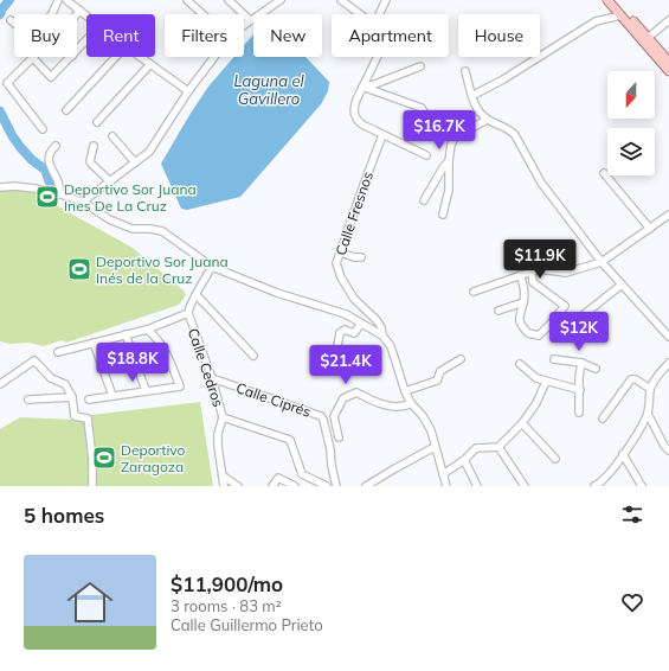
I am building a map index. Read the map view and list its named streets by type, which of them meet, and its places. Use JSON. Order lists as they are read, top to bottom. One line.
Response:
{"streets":{"street":["Calle Fresnos","Calle Cedros","Calle Ciprés"]},"crossings":[["Calle Cedros","Calle Ciprés"]],"water":["Laguna el Gavillero"],"places":{"sports":["Deportivo Sor Juana Ines De La Cruz","Deportivo Sor Juana Inés de la Cruz","Deportivo Zaragoza"]},"north":"bottom","page":{"chip":["Buy","Rent","Filters","New","Apartment","House"],"price":["$16.7K","$11.9K","$12K","$18.8K","$21.4K"],"heading":"5 homes","list":[{"name":"$11,900/mo","note":"3 rooms · 83 m² · Calle Guillermo Prieto"}]}}
